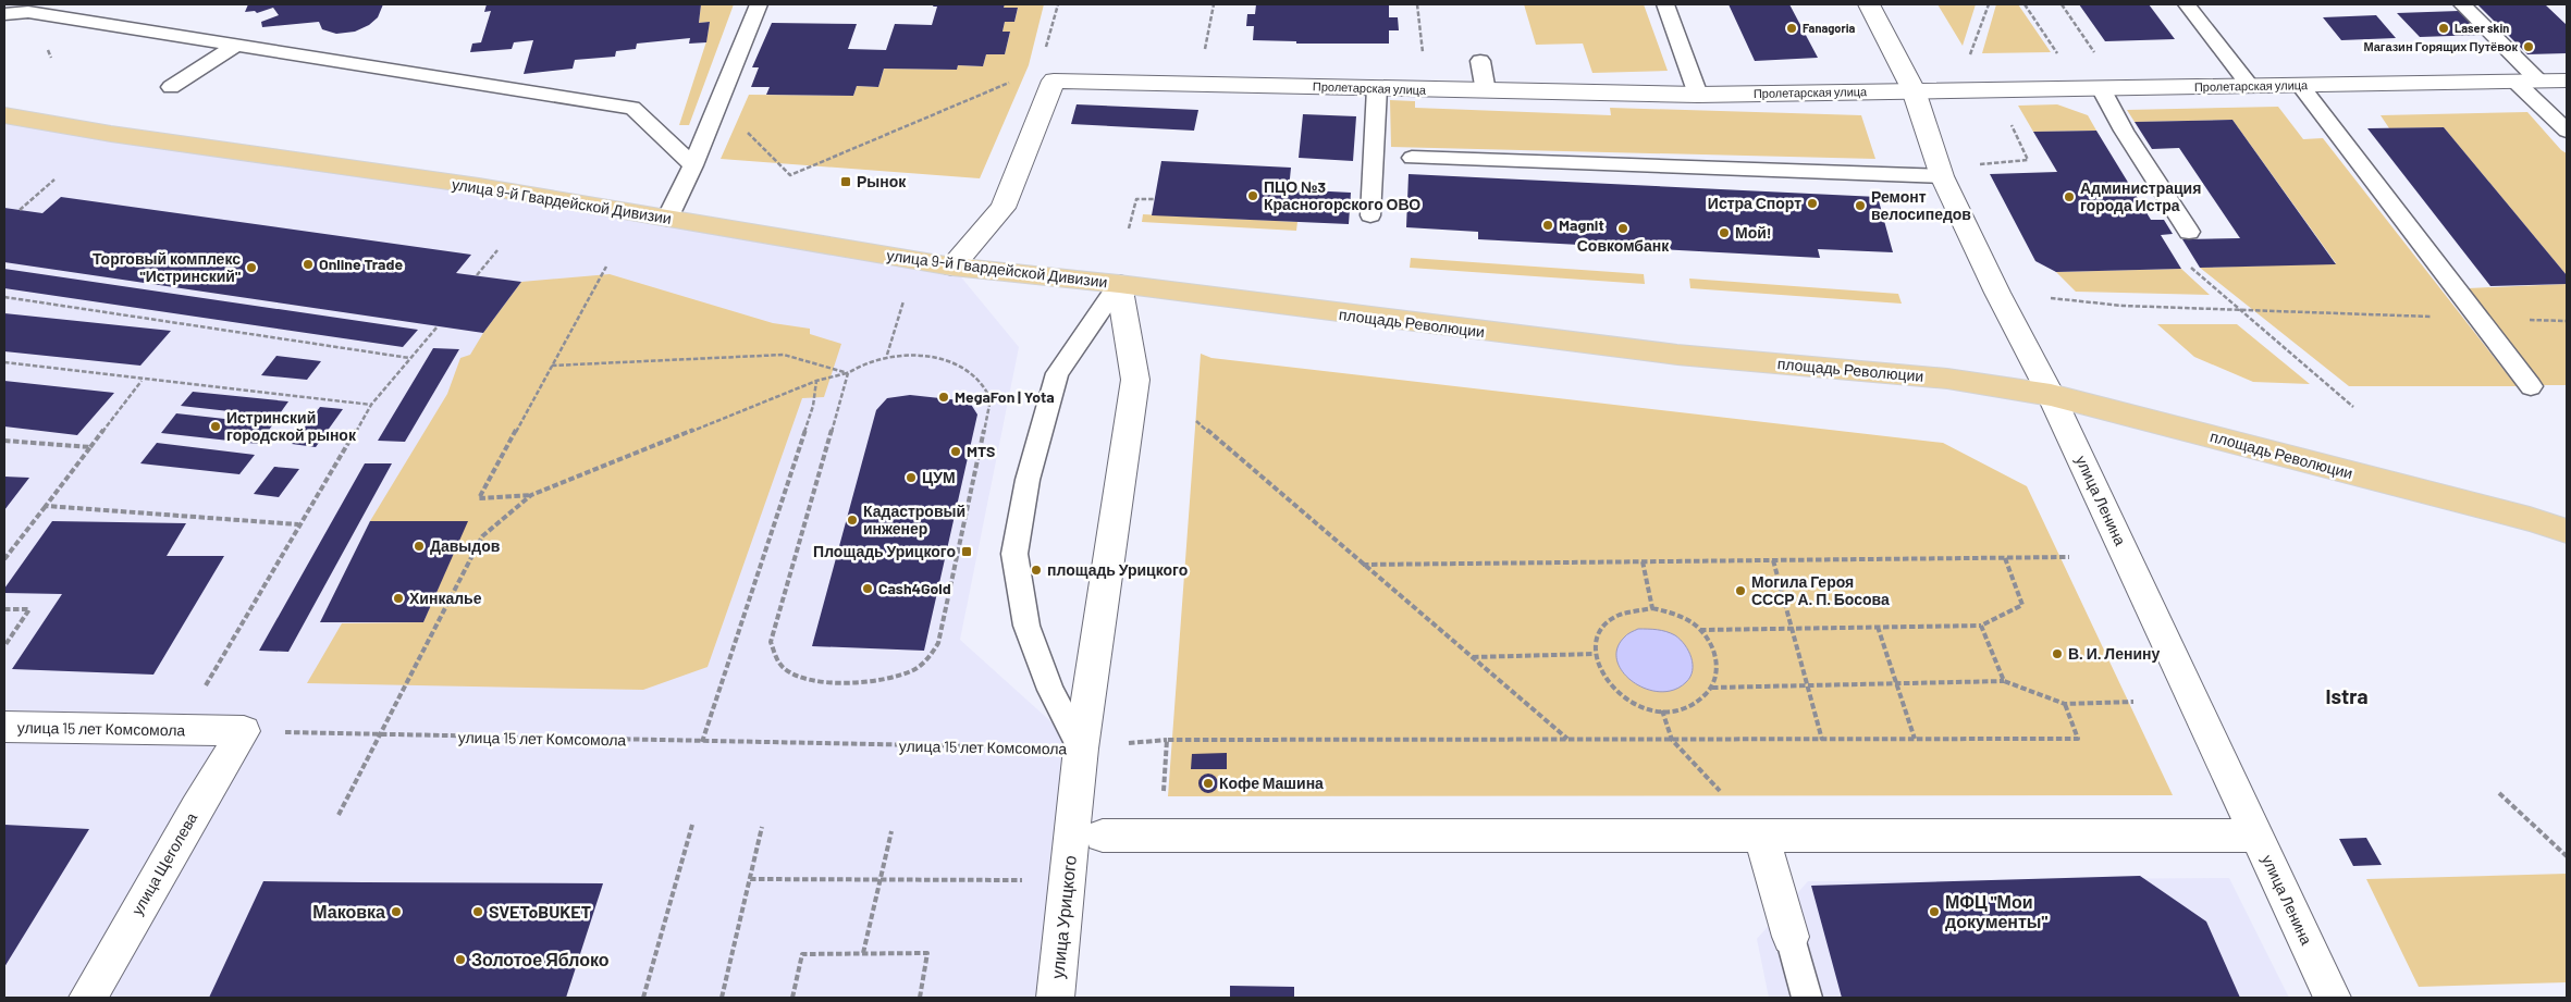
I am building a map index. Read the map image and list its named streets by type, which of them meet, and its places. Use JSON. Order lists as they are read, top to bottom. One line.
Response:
{"streets":{"main road":["улица 9-й Гвардейской Дивизии","площадь Революции"],"street":["Пролетарская улица","улица Ленина","улица 15 лет Комсомола","улица Щеголева","улица Урицкого"]},"crossings":[["Пролетарская улица","улица 9-й Гвардейской Дивизии"],["Пролетарская улица","улица Ленина"],["улица 9-й Гвардейской Дивизии","площадь Революции"],["площадь Революции","улица Ленина"],["улица 15 лет Комсомола","улица Щеголева"]],"districts":["Istra"],"places":{"other":["Fanagoria","Laser skin","Магазин Горящих Путёвок","ПЦО №3 Красногорского ОВО","Администрация города Истра","Истра Спорт","Ремонт велосипедов","Magnit","Совкомбанк","Мой!","Online Trade","Торговый комплекс \"Истринский\"","MegaFon | Yota","Истринский городской рынок","MTS","ЦУМ","Кадастровый инженер","Давыдов","площадь Урицкого","Cash4Gold","Могила Героя СССР А. П. Босова","Хинкалье","В. И. Ленину","Кофе Машина","Маковка","SVEToBUKET","МФЦ \"Мои документы\"","Золотое Яблоко"],"transit":["Рынок","Площадь Урицкого"]}}
